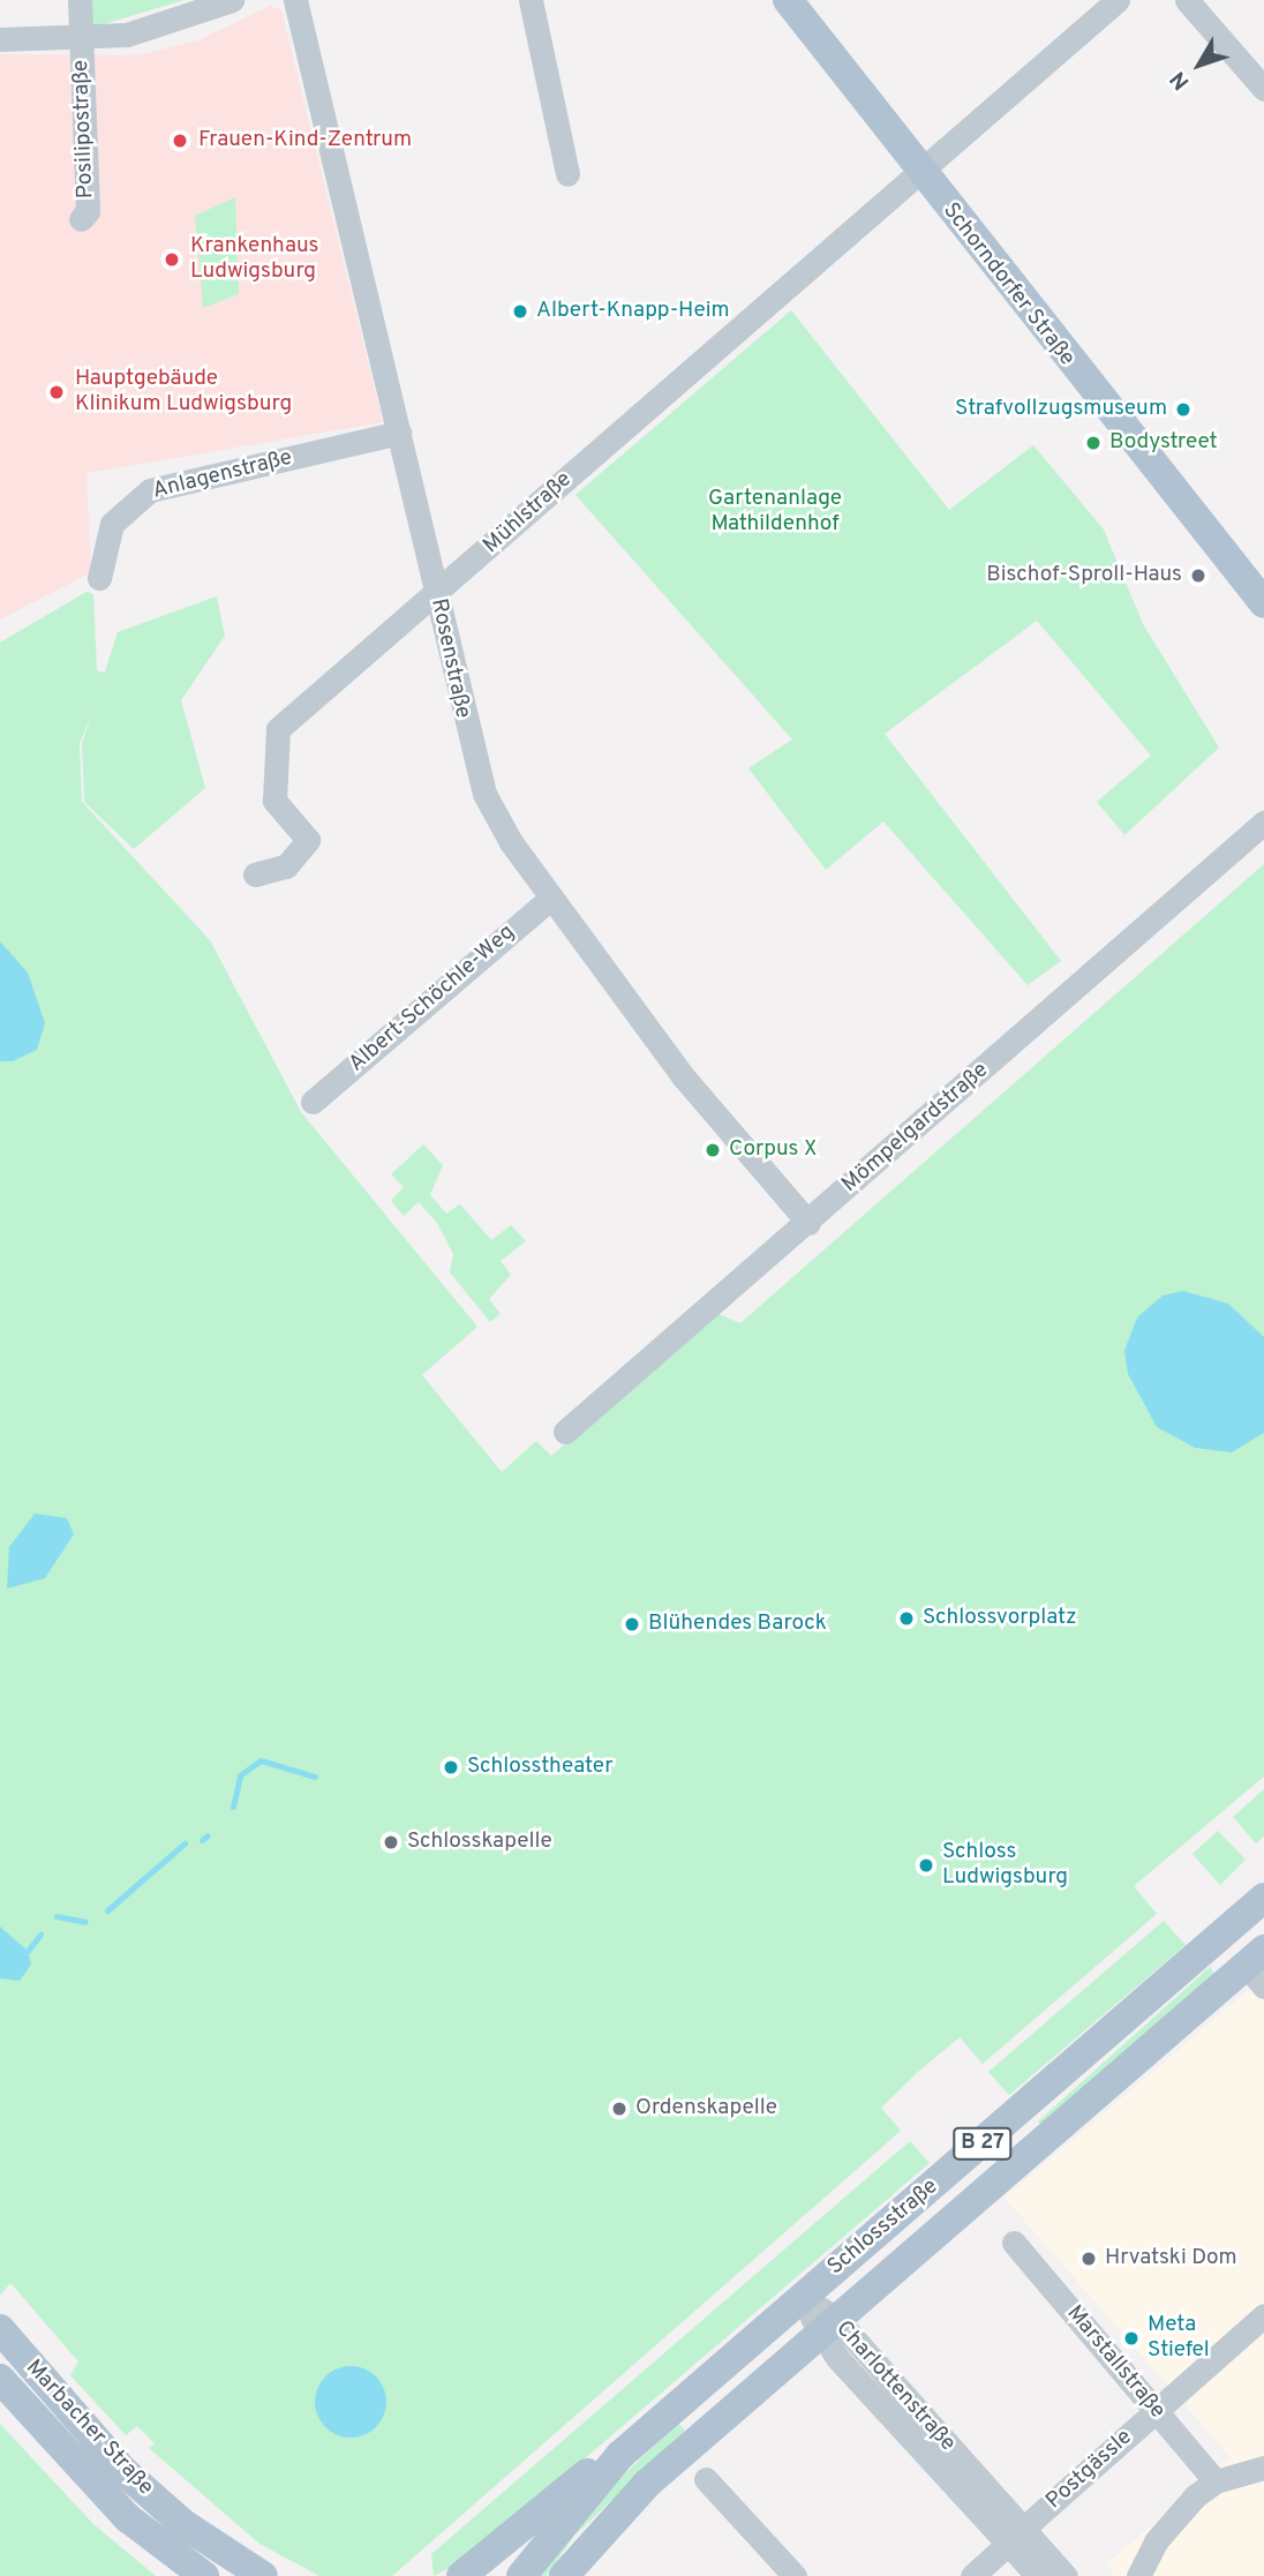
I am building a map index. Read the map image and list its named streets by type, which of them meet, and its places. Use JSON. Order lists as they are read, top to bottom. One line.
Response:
{"streets":{"main road":["Schorndorfer Straße","B 27","Schlossstraße","Marbacher Straße"],"street":["Posilipostraße","Anlagenstraße","Mühlstraße","Rosenstraße","Albert-Schöchle-Weg","Mömpelgardstraße","Marstallstraße","Charlottenstraße","Postgässle"]},"crossings":[["Schorndorfer Straße","Mühlstraße"],["Anlagenstraße","Rosenstraße"],["Mühlstraße","Rosenstraße"],["Rosenstraße","Albert-Schöchle-Weg"],["Rosenstraße","Mömpelgardstraße"],["Schlossstraße","Charlottenstraße"],["Marstallstraße","Postgässle"],["Charlottenstraße","Postgässle"]],"parks":["Gartenanlage Mathildenhof"],"places":["Frauen-Kind-Zentrum","Krankenhaus Ludwigsburg","Albert-Knapp-Heim","Hauptgebäude Klinikum Ludwigsburg","Strafvollzugsmuseum","Bodystreet","Bischof-Sproll-Haus","Corpus X","Schlossvorplatz","Blühendes Barock","Schlosstheater","Schlosskapelle","Schloss Ludwigsburg","Ordenskapelle","Hrvatski Dom","Meta Stiefel"],"north":"bottom left"}
